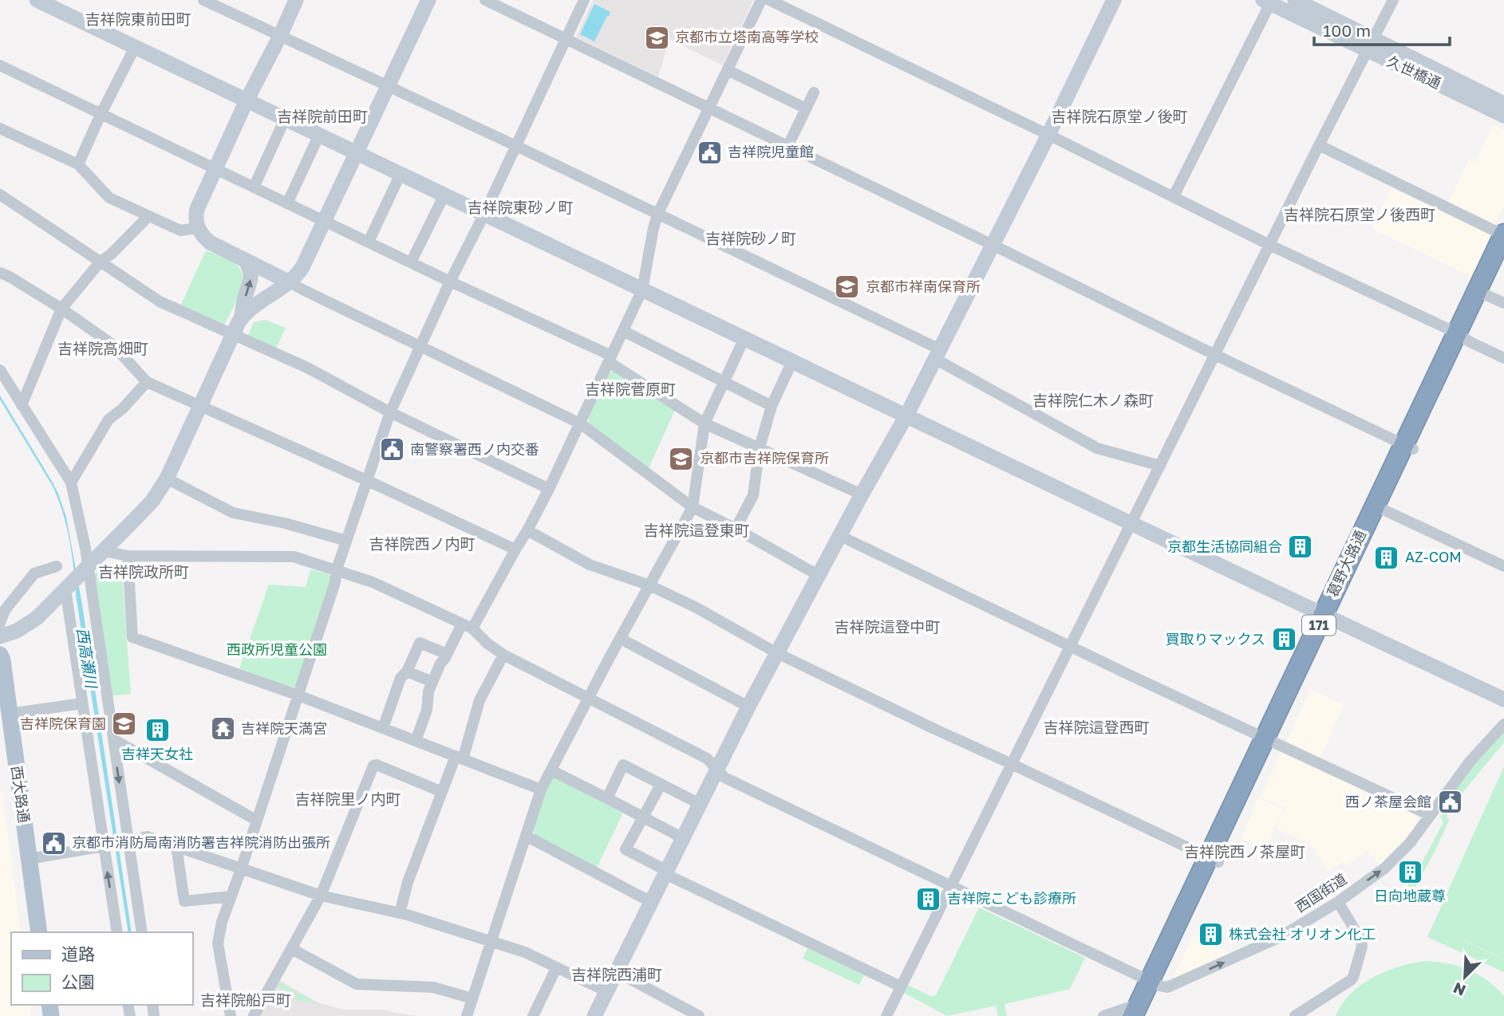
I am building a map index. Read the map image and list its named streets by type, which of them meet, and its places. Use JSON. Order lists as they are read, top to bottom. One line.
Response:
{"streets":{"highway":["葛野大路通","171"],"main road":["西大路通"],"street":["久世橋通","西国街道"]},"crossings":[["葛野大路通","西国街道"]],"one_way":["西国街道"],"districts":["吉祥院東前田町","吉祥院前田町","吉祥院石原堂ノ後町","吉祥院東砂ノ町","吉祥院石原堂ノ後西町","吉祥院砂ノ町","吉祥院高畑町","吉祥院菅原町","吉祥院仁木ノ森町","吉祥院這登東町","吉祥院西ノ内町","吉祥院政所町","吉祥院這登中町","吉祥院這登西町","吉祥院里ノ内町","吉祥院西ノ茶屋町","吉祥院西浦町","吉祥院船戸町"],"water":["西高瀬川"],"parks":["西政所児童公園"],"places":{"school or university":["京都市立塔南高等学校","京都市祥南保育所","京都市吉祥院保育所","吉祥院保育園"],"public building":["吉祥院児童館","南警察署西ノ内交番","西ノ茶屋会館","京都市消防局南消防署吉祥院消防出張所"],"building":["京都生活協同組合","AZ-COM","買取りマックス","吉祥天女社","日向地蔵尊","吉祥院こども診療所","株式会社 オリオン化工"],"temple":["吉祥院天満宮"]},"legend":["道路","公園"],"scale_bar":"100 m","north":"bottom left"}
